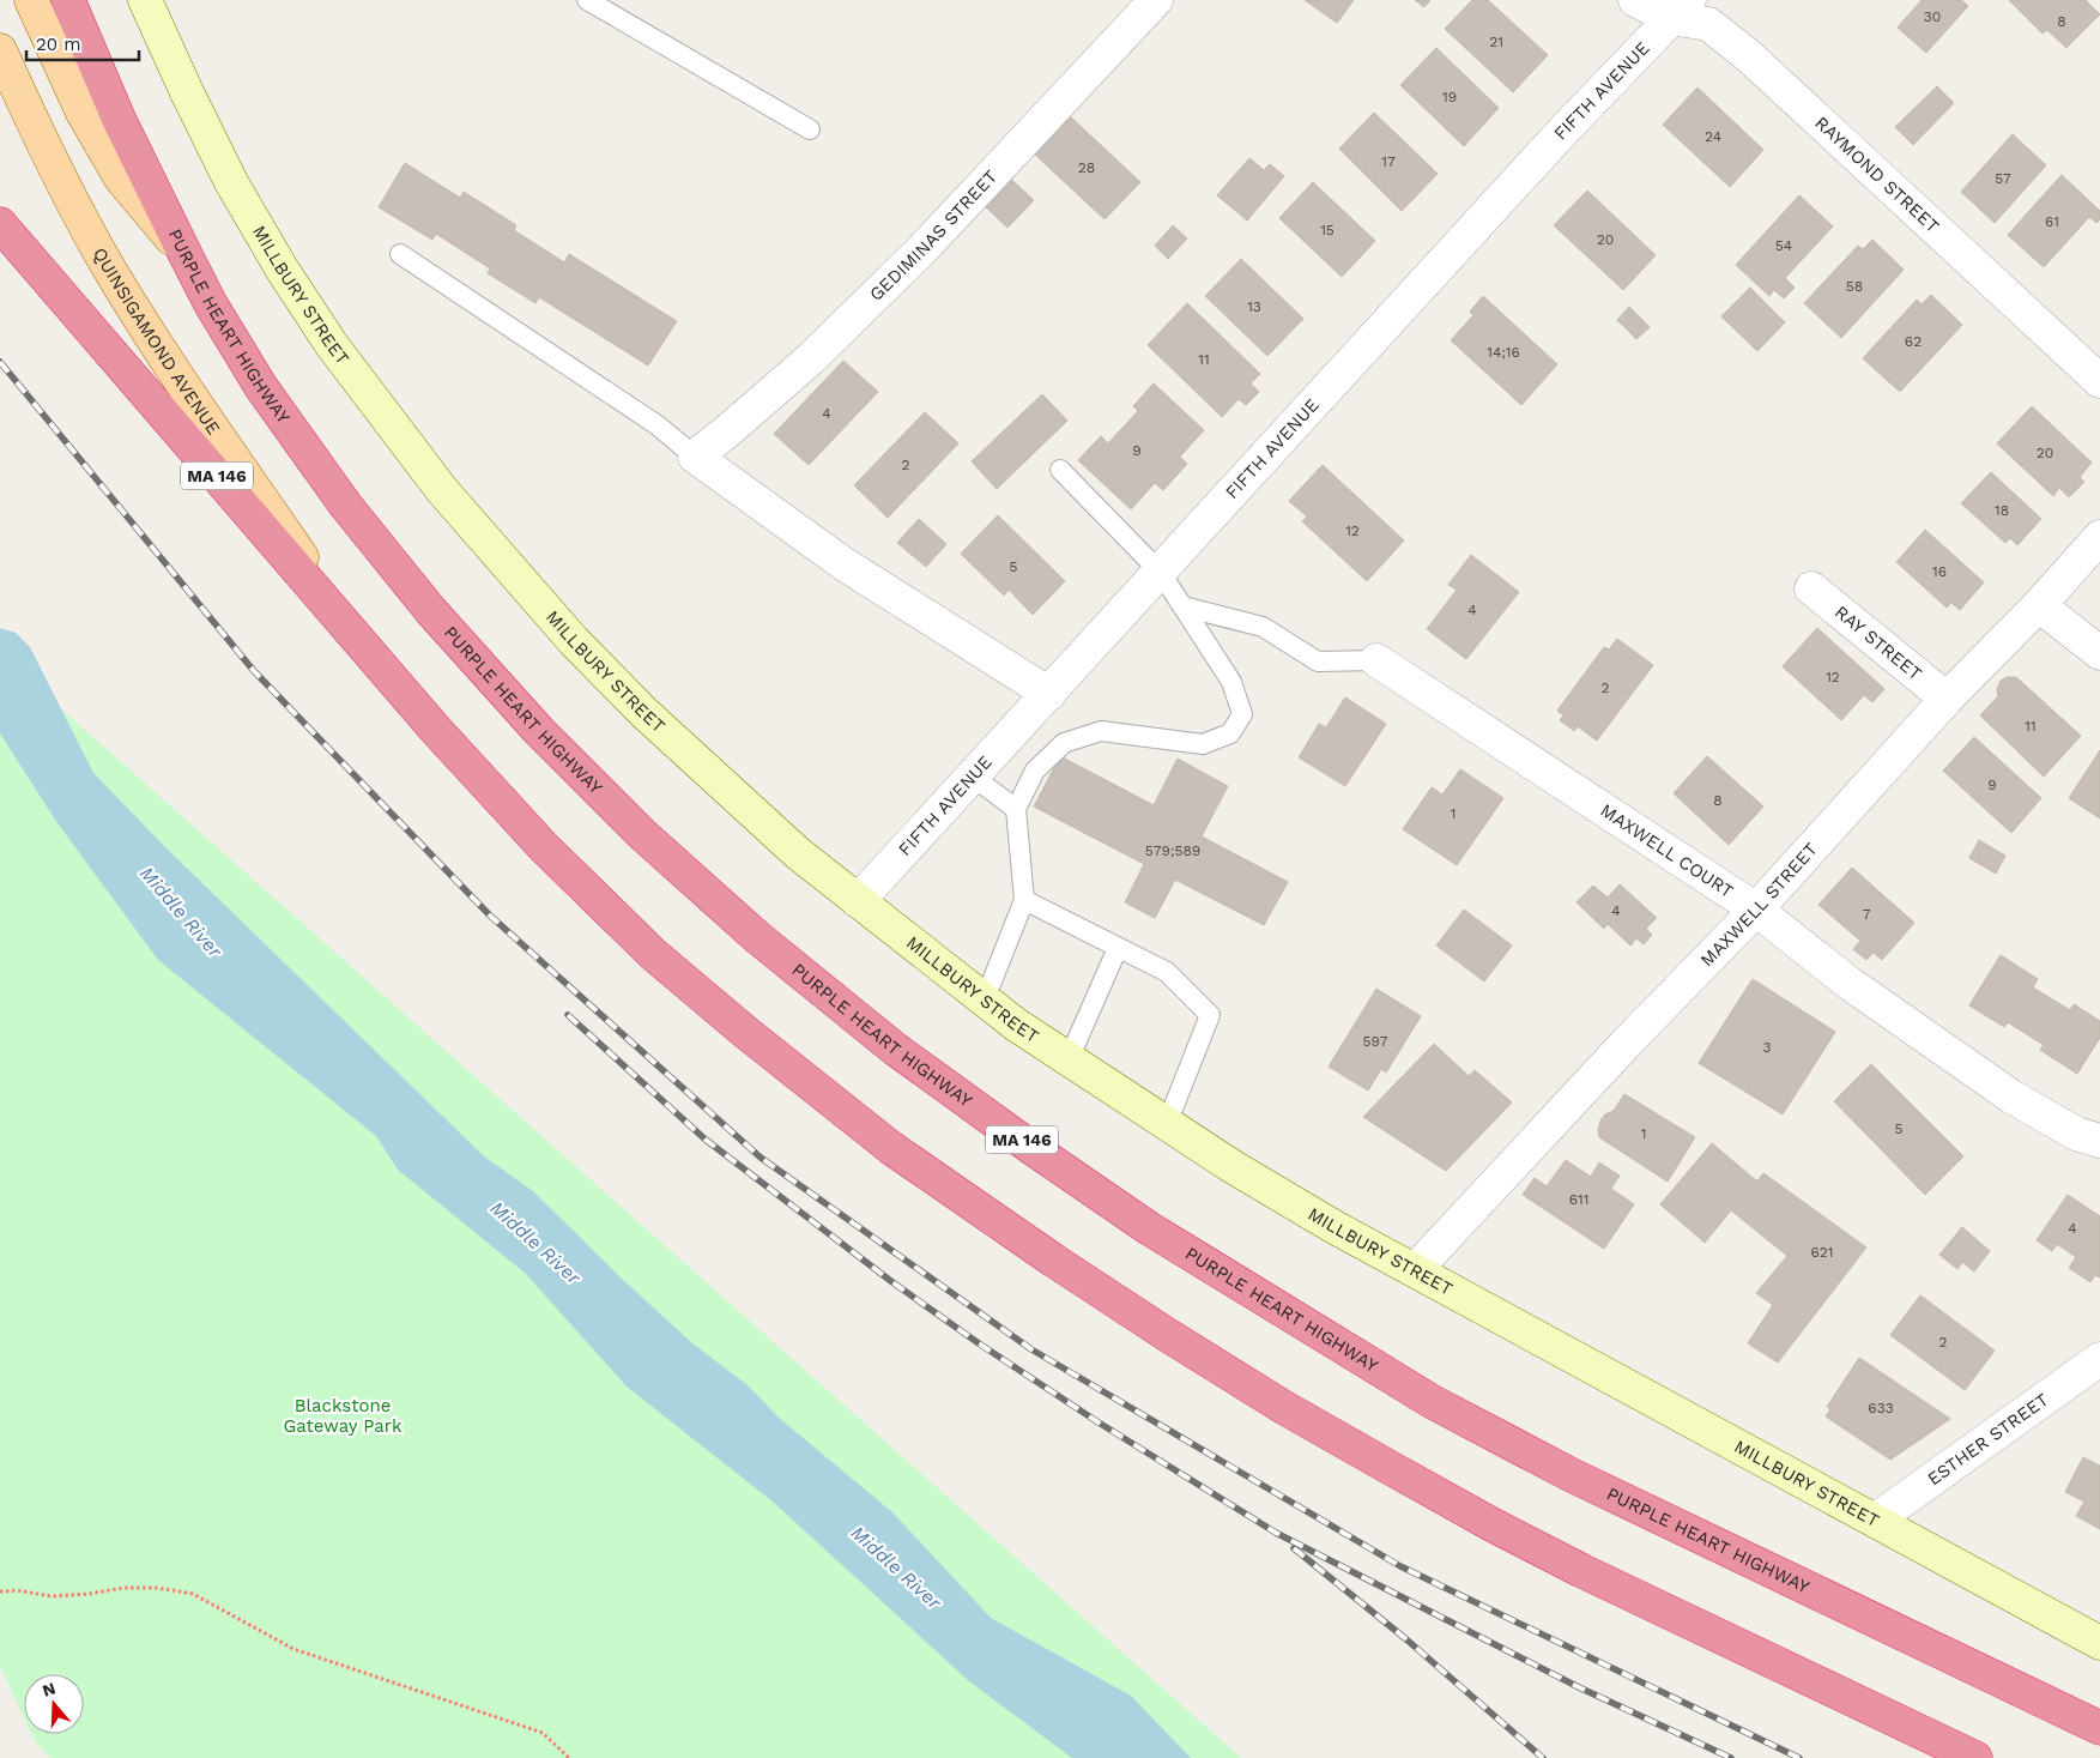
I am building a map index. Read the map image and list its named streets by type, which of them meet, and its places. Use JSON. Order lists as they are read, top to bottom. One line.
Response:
{"streets":{"highway":["PURPLE HEART HIGHWAY","MA 146"],"main road":["MILLBURY STREET","QUINSIGAMOND AVENUE"],"street":["FIFTH AVENUE","RAYMOND STREET","GEDIMINAS STREET","RAY STREET","MAXWELL COURT","MAXWELL STREET","ESTHER STREET"]},"crossings":[["FIFTH AVENUE","RAYMOND STREET"],["FIFTH AVENUE","MILLBURY STREET"],["MILLBURY STREET","MAXWELL STREET"],["MILLBURY STREET","ESTHER STREET"],["QUINSIGAMOND AVENUE","MA 146"],["RAY STREET","MAXWELL STREET"],["MAXWELL COURT","MAXWELL STREET"]],"water":["Middle River"],"parks":["Blackstone Gateway Park"],"house_numbers":["30","8","21","19","24","17","28","57","61","15","20","54","58","13","62","14;16","11","4","9","20","2","18","12","5","16","4","12","2","11","9","8","1","579;589","4","7","597","3","5","1","611","4","621","2","633"],"scale_bar":"20 m","north":"top"}
